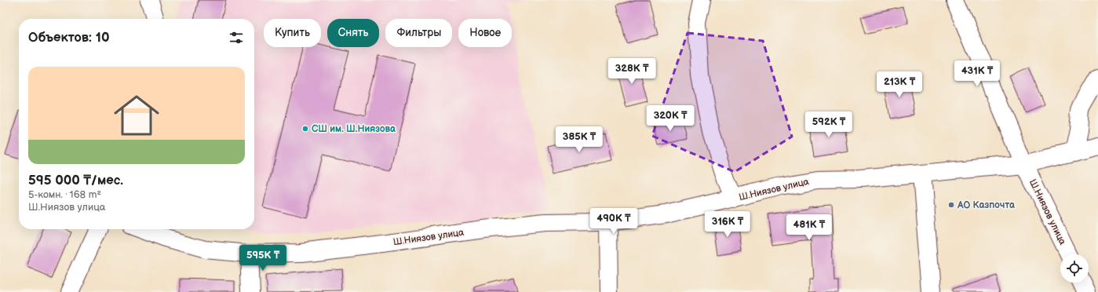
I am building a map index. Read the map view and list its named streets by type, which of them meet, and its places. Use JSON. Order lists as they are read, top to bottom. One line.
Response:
{"streets":{"street":["Ш.Ниязов улица"]},"places":["СШ им. Ш.Ниязова","АО Казпочта"],"page":{"chip":["Купить","Снять","Фильтры","Новое"],"heading":"Объектов: 10","list":[{"name":"595 000 ₸/мес.","note":"5-комн. · 168 m² · Ш.Ниязов улица"}],"price":["328K ₸","431K ₸","213K ₸","320K ₸","592K ₸","385K ₸","490K ₸","316K ₸","481K ₸","595K ₸"]}}
